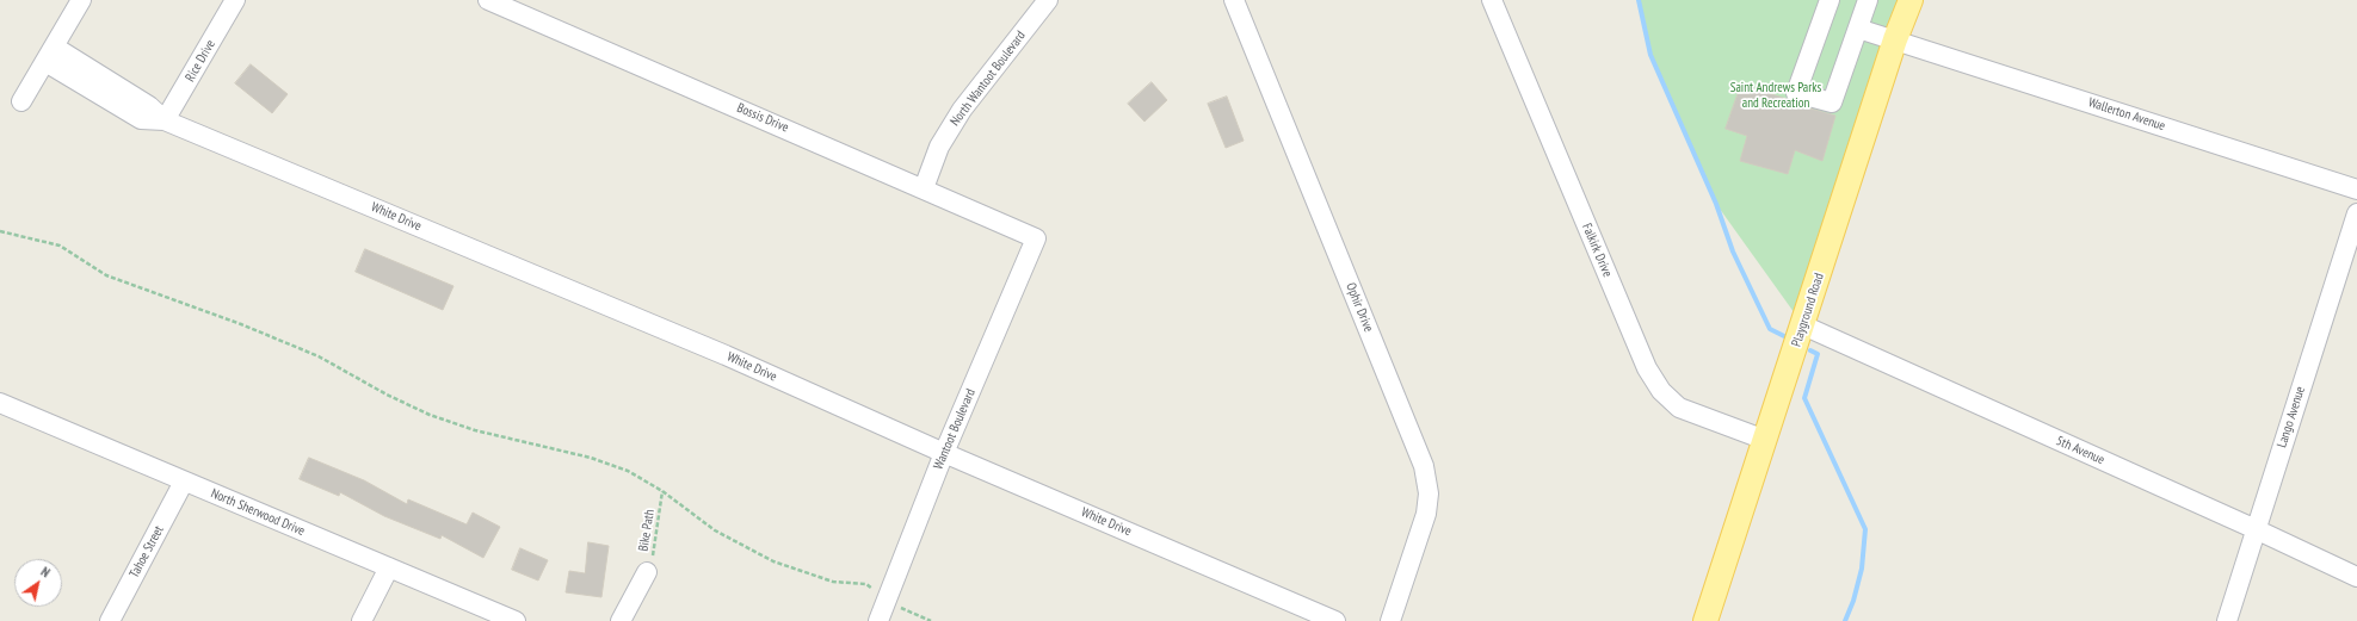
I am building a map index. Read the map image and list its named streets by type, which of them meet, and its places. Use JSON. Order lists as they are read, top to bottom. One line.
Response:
{"streets":{"main road":["Playground Road"],"street":["Rice Drive","North Wantoot Boulevard","Wallerton Avenue","Bossis Drive","White Drive","Falkirk Drive","Ophir Drive","Lango Avenue","Wantoot Boulevard","5th Avenue","North Sherwood Drive","Tahoe Street"],"path":["Bike Path"]},"crossings":[["Rice Drive","White Drive"],["North Wantoot Boulevard","Bossis Drive"],["Wallerton Avenue","Playground Road"],["Bossis Drive","Wantoot Boulevard"],["White Drive","Wantoot Boulevard"],["Falkirk Drive","Playground Road"],["Playground Road","5th Avenue"],["Lango Avenue","5th Avenue"],["North Sherwood Drive","Tahoe Street"]],"parks":["Saint Andrews Parks and Recreation"],"north":"top right"}
